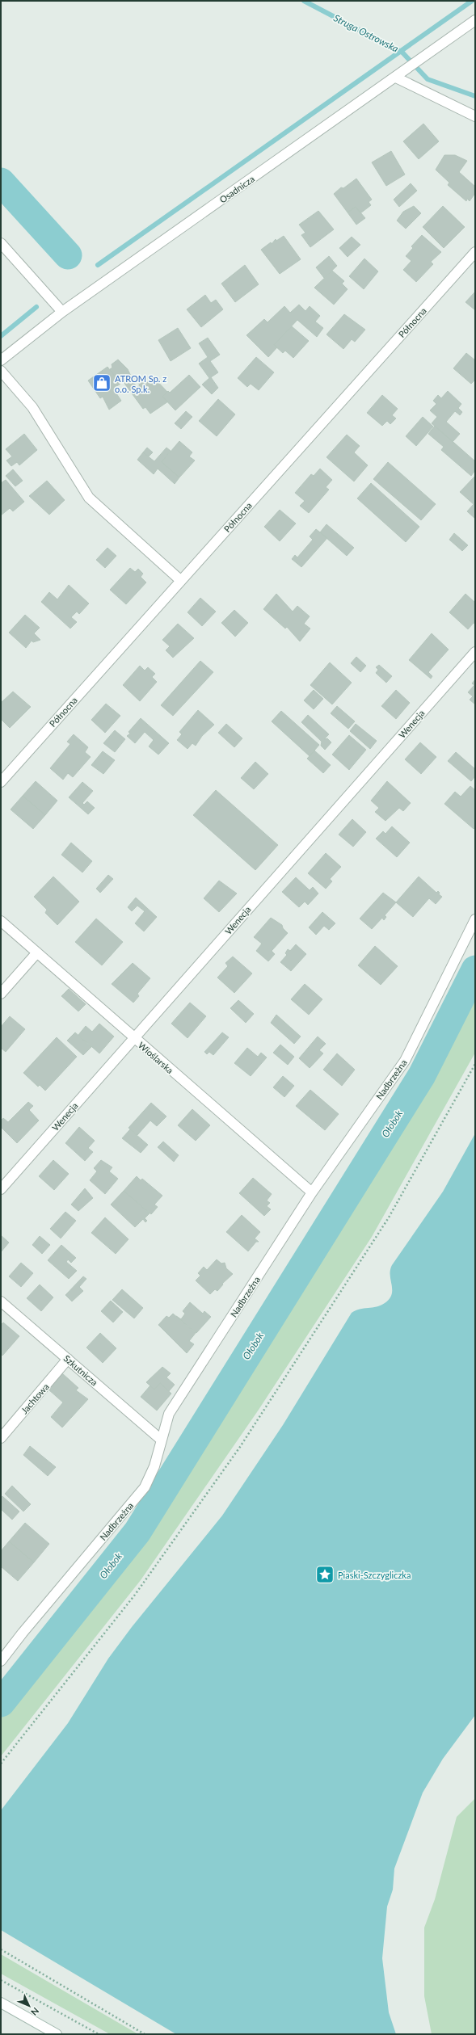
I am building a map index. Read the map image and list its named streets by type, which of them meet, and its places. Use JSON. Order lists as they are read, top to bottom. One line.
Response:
{"streets":{"street":["Osadnicza","Północna","Wenecja","Wioślarska","Nadbrzeżna","Szkutnicza","Jachtowa"]},"crossings":[["Wenecja","Wioślarska"],["Wioślarska","Nadbrzeżna"],["Nadbrzeżna","Szkutnicza"],["Szkutnicza","Jachtowa"]],"water":["Struga Ostrowska","Ołobok"],"places":{"shop":["ATROM Sp. z o.o. Sp.k."],"place":["Piaski-Szczygliczka"]},"north":"bottom right"}
